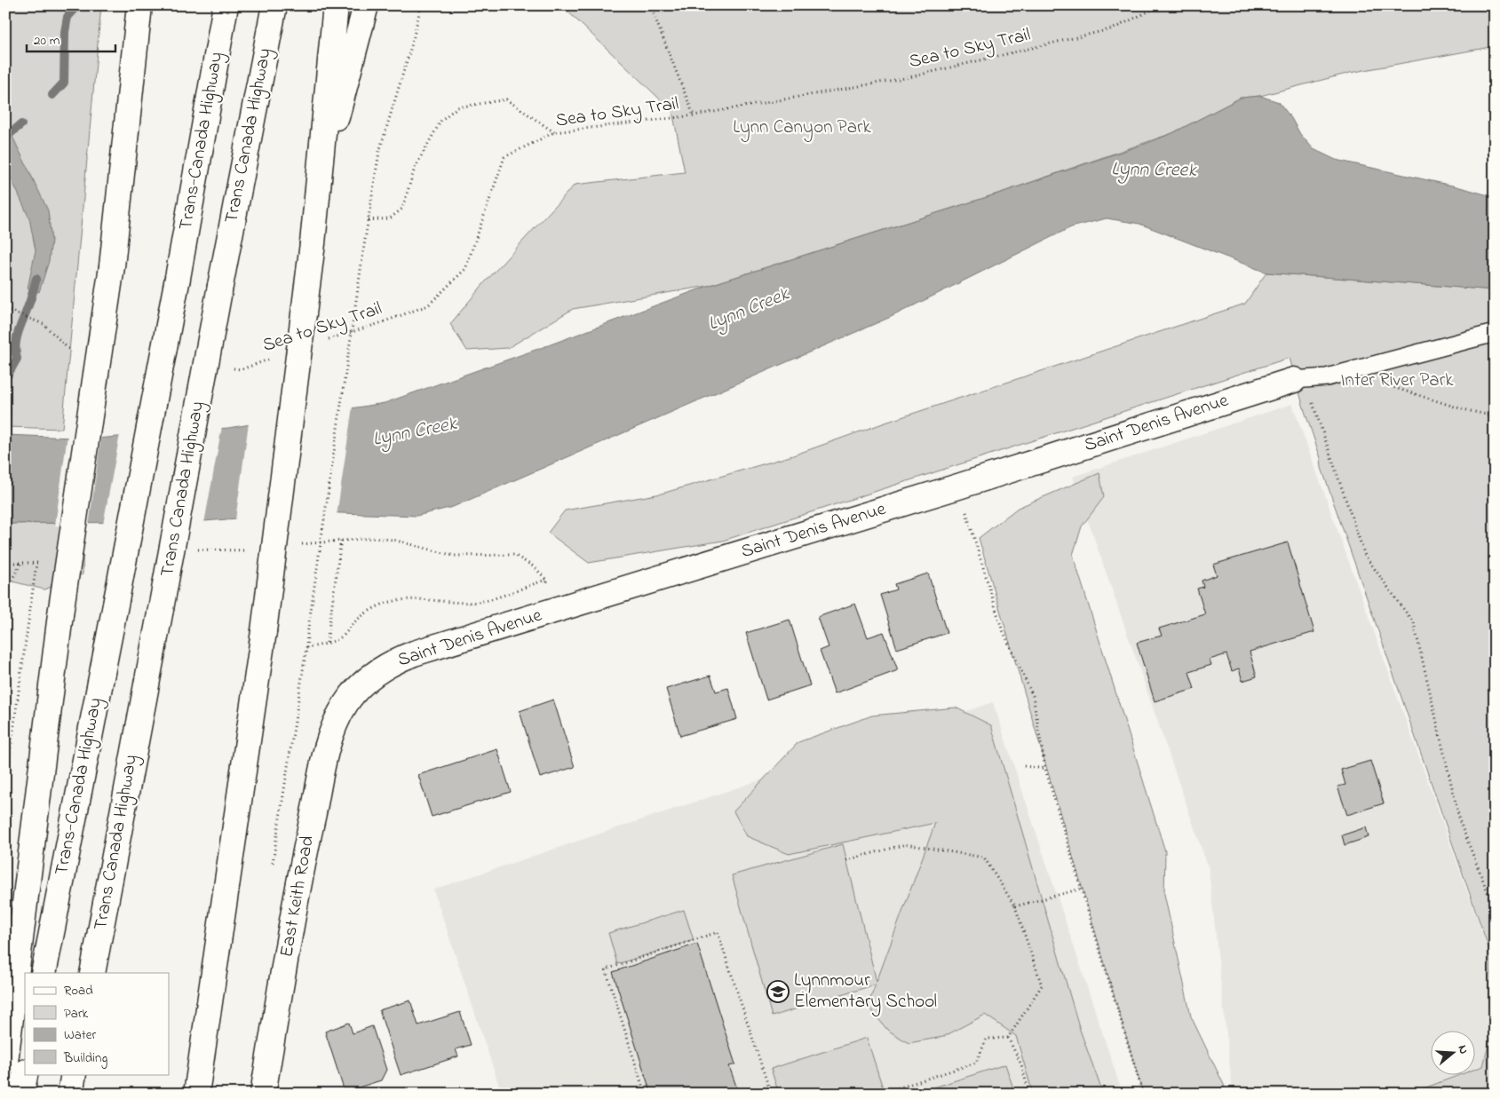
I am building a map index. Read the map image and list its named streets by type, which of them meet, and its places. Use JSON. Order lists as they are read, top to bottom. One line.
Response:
{"streets":{"main road":["Trans Canada Highway","Trans-Canada Highway","Saint Denis Avenue","East Keith Road"],"path":["Sea to Sky Trail"]},"crossings":[["Saint Denis Avenue","East Keith Road"]],"water":["Lynn Creek"],"parks":["Lynn Canyon Park","Inter River Park"],"places":{"school or university":["Lynnmour Elementary School"]},"legend":["Road","Park","Water","Building"],"scale_bar":"20 m","north":"right"}
